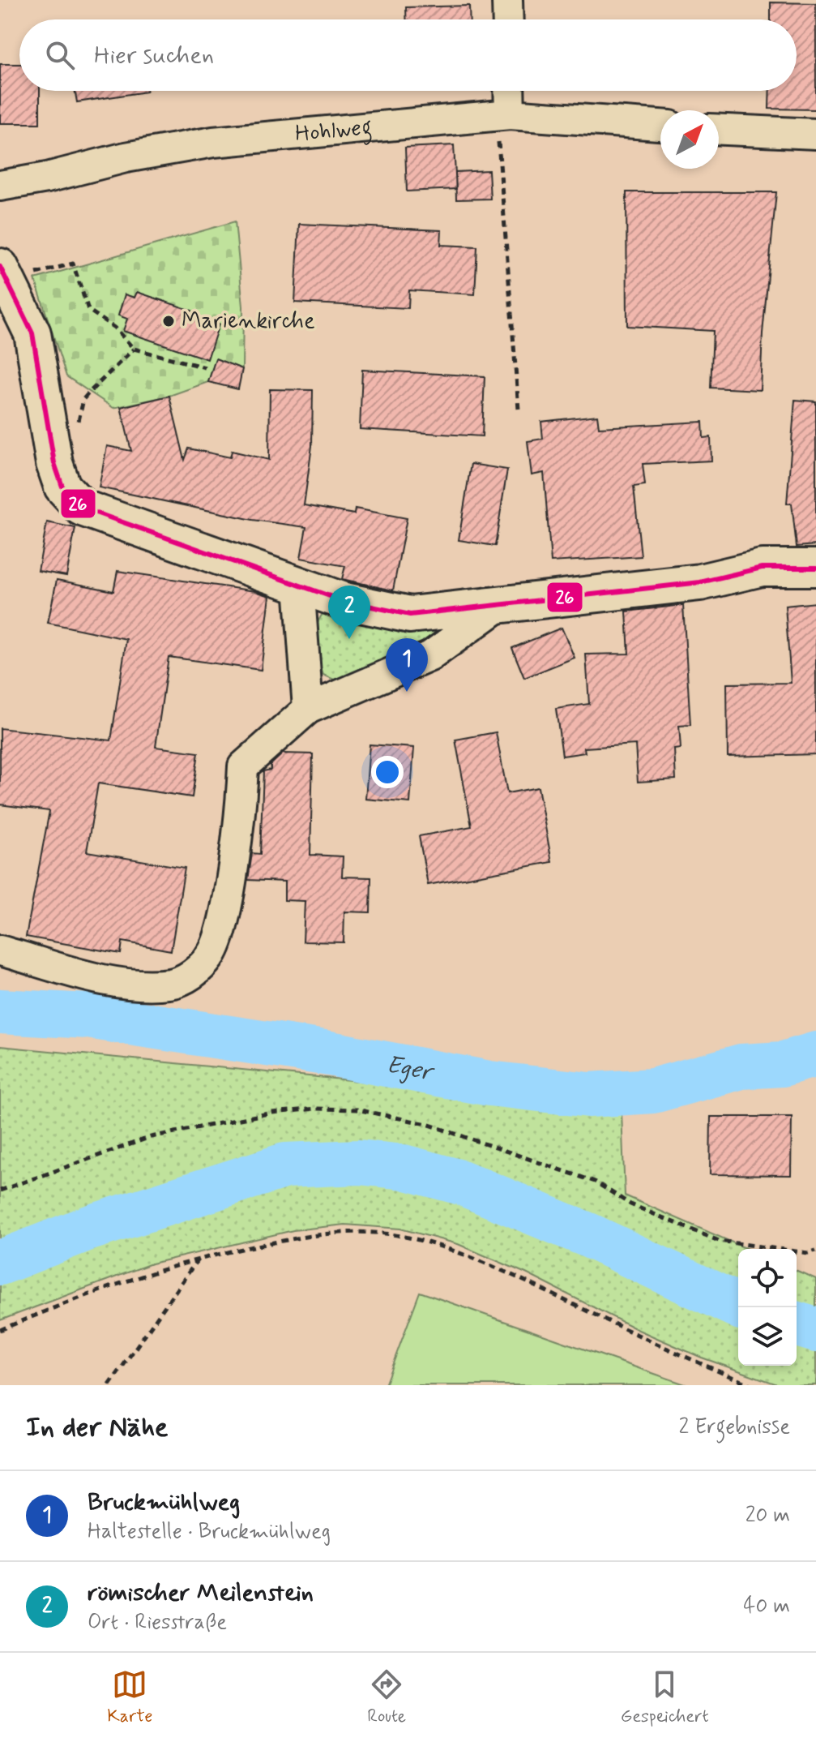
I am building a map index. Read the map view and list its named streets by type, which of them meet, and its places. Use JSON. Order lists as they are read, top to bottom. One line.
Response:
{"streets":{"street":["Hohlweg"]},"water":["Eger"],"places":["Marienkirche"],"lines":["transit line 26"],"north":"top right","page":{"search":"Hier suchen","pins":["2","1"],"heading":["In der Nähe","2 Ergebnisse"],"list":[{"mark":"1","name":"Bruckmühlweg","note":"Haltestelle · Bruckmühlweg","value":"20 m"},{"mark":"2","name":"römischer Meilenstein","note":"Ort · Riesstraße","value":"40 m"}],"nav":["Karte","Route","Gespeichert"]}}
